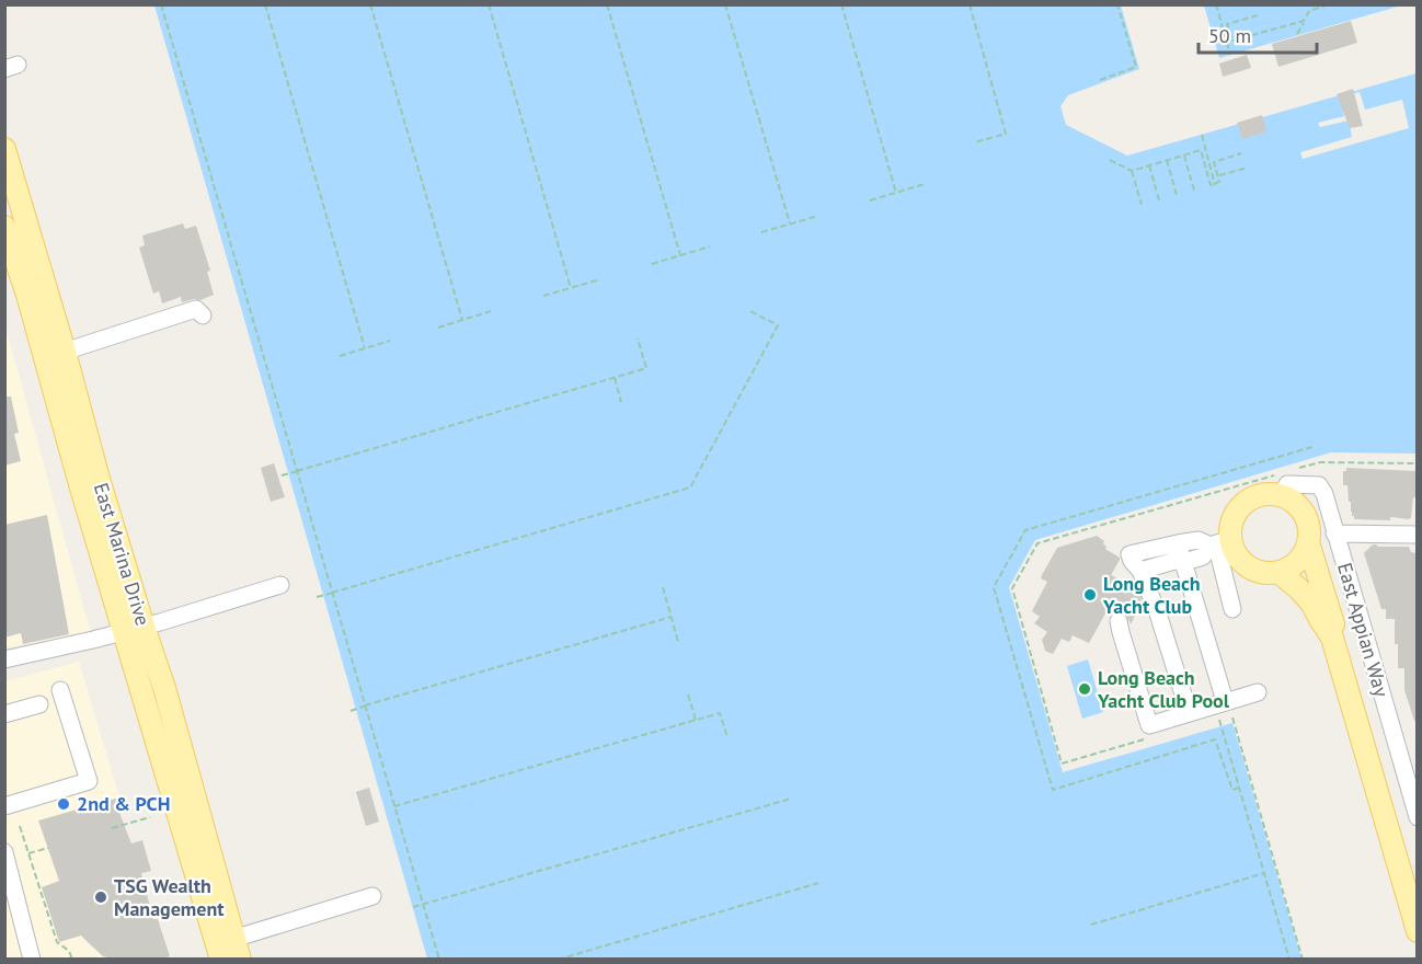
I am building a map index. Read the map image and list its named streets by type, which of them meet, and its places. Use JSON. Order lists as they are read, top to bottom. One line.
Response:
{"streets":{"main road":["East Marina Drive","East Appian Way"]},"places":["Long Beach Yacht Club","Long Beach Yacht Club Pool","2nd & PCH","TSG Wealth Management"],"scale_bar":"50 m"}
